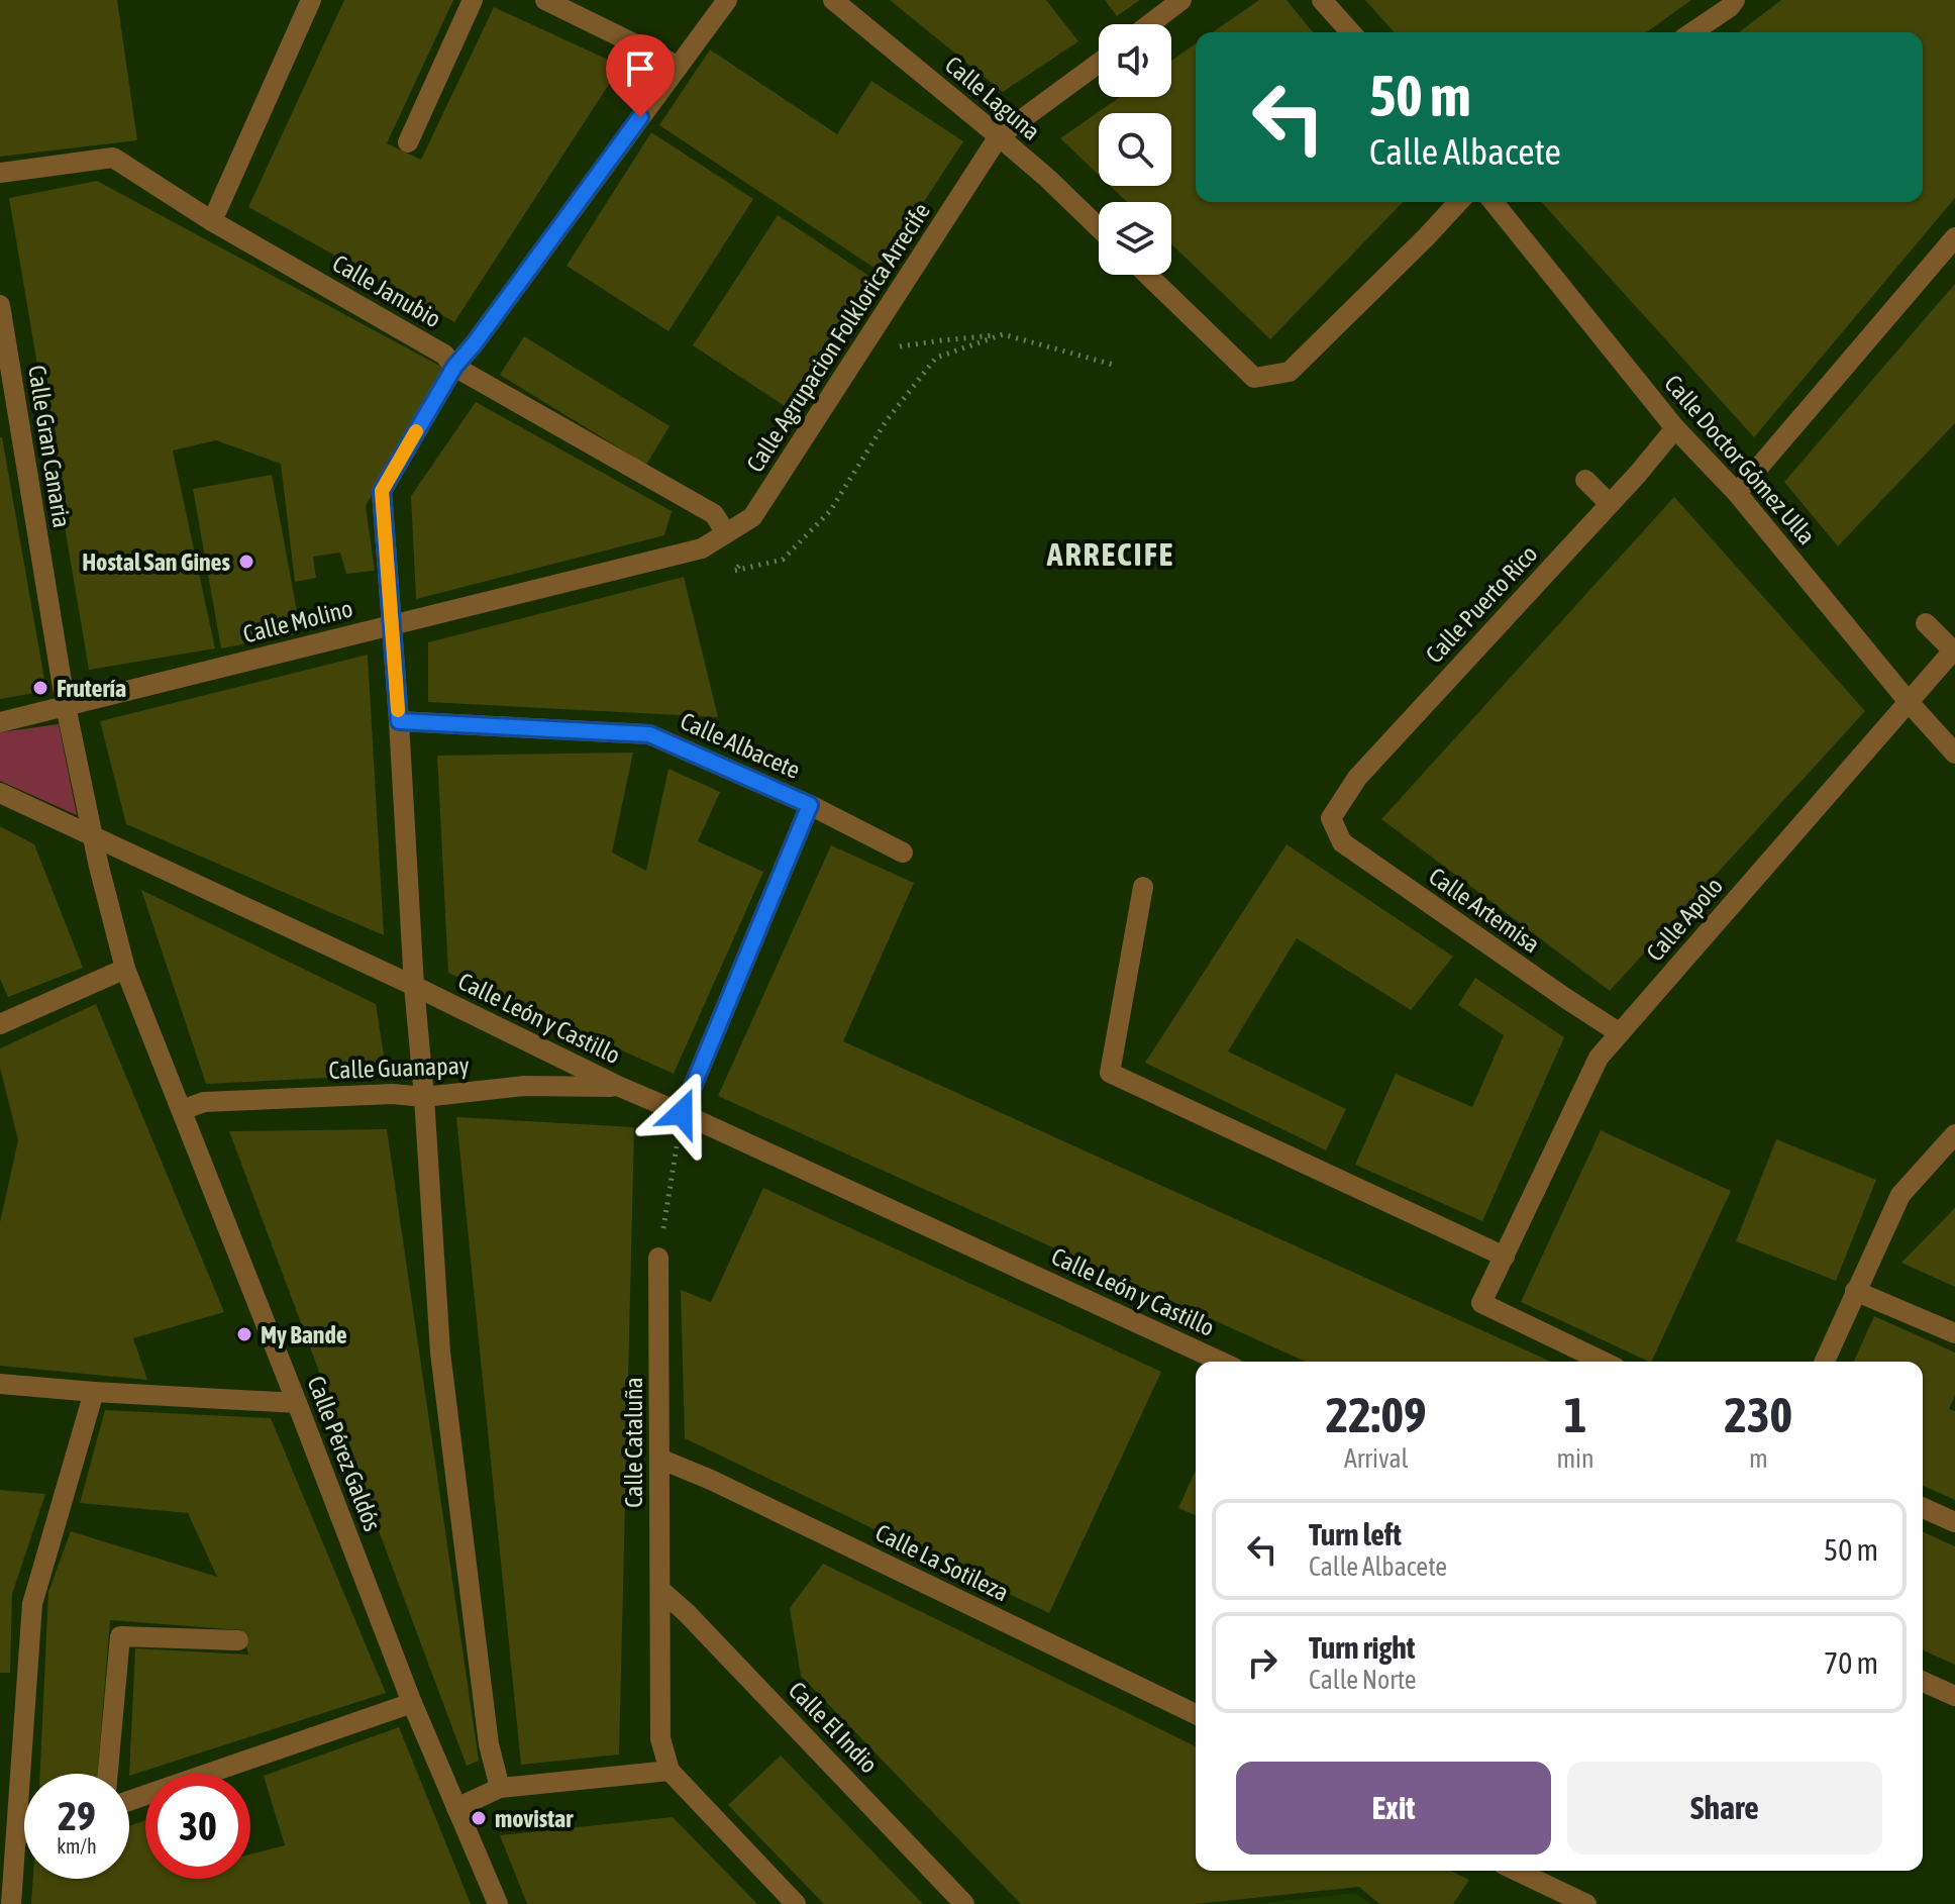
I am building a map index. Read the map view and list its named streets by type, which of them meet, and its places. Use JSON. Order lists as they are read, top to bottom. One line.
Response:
{"streets":{"street":["Calle Laguna","Calle Janubio","Calle Agrupacion Folklorica Arrecife","Calle Gran Canaria","Calle Doctor Gómez Ulla","Calle Puerto Rico","Calle Molino","Calle Albacete","Calle Artemisa","Calle Apolo","Calle León y Castillo","Calle Guanapay","Calle Cataluña","Calle Pérez Galdós","Calle La Sotileza","Calle El Indio"]},"crossings":[["Calle Laguna","Calle Agrupacion Folklorica Arrecife"],["Calle Janubio","Calle Agrupacion Folklorica Arrecife"],["Calle Janubio","Calle Molino"],["Calle Agrupacion Folklorica Arrecife","Calle Molino"],["Calle Gran Canaria","Calle Molino"],["Calle Gran Canaria","Calle León y Castillo"],["Calle Gran Canaria","Calle Pérez Galdós"],["Calle Doctor Gómez Ulla","Calle Puerto Rico"],["Calle Doctor Gómez Ulla","Calle Apolo"],["Calle Puerto Rico","Calle Artemisa"],["Calle Artemisa","Calle Apolo"],["Calle León y Castillo","Calle Guanapay"],["Calle León y Castillo","Calle Pérez Galdós"],["Calle Guanapay","Calle Pérez Galdós"],["Calle Cataluña","Calle La Sotileza"],["Calle Cataluña","Calle El Indio"]],"districts":["ARRECIFE"],"places":["Hostal San Gines","Frutería","My Bande","movistar"],"page":{"turn":["50 m","Calle Albacete"],"eta":["22:09","Arrival","1","min","230","m"],"list":[{"name":"Turn left","note":"Calle Albacete","value":"50 m"},{"name":"Turn right","note":"Calle Norte","value":"70 m"}],"buttons":["Exit","Share"],"speed":"29 km/h","limit":"30"}}
